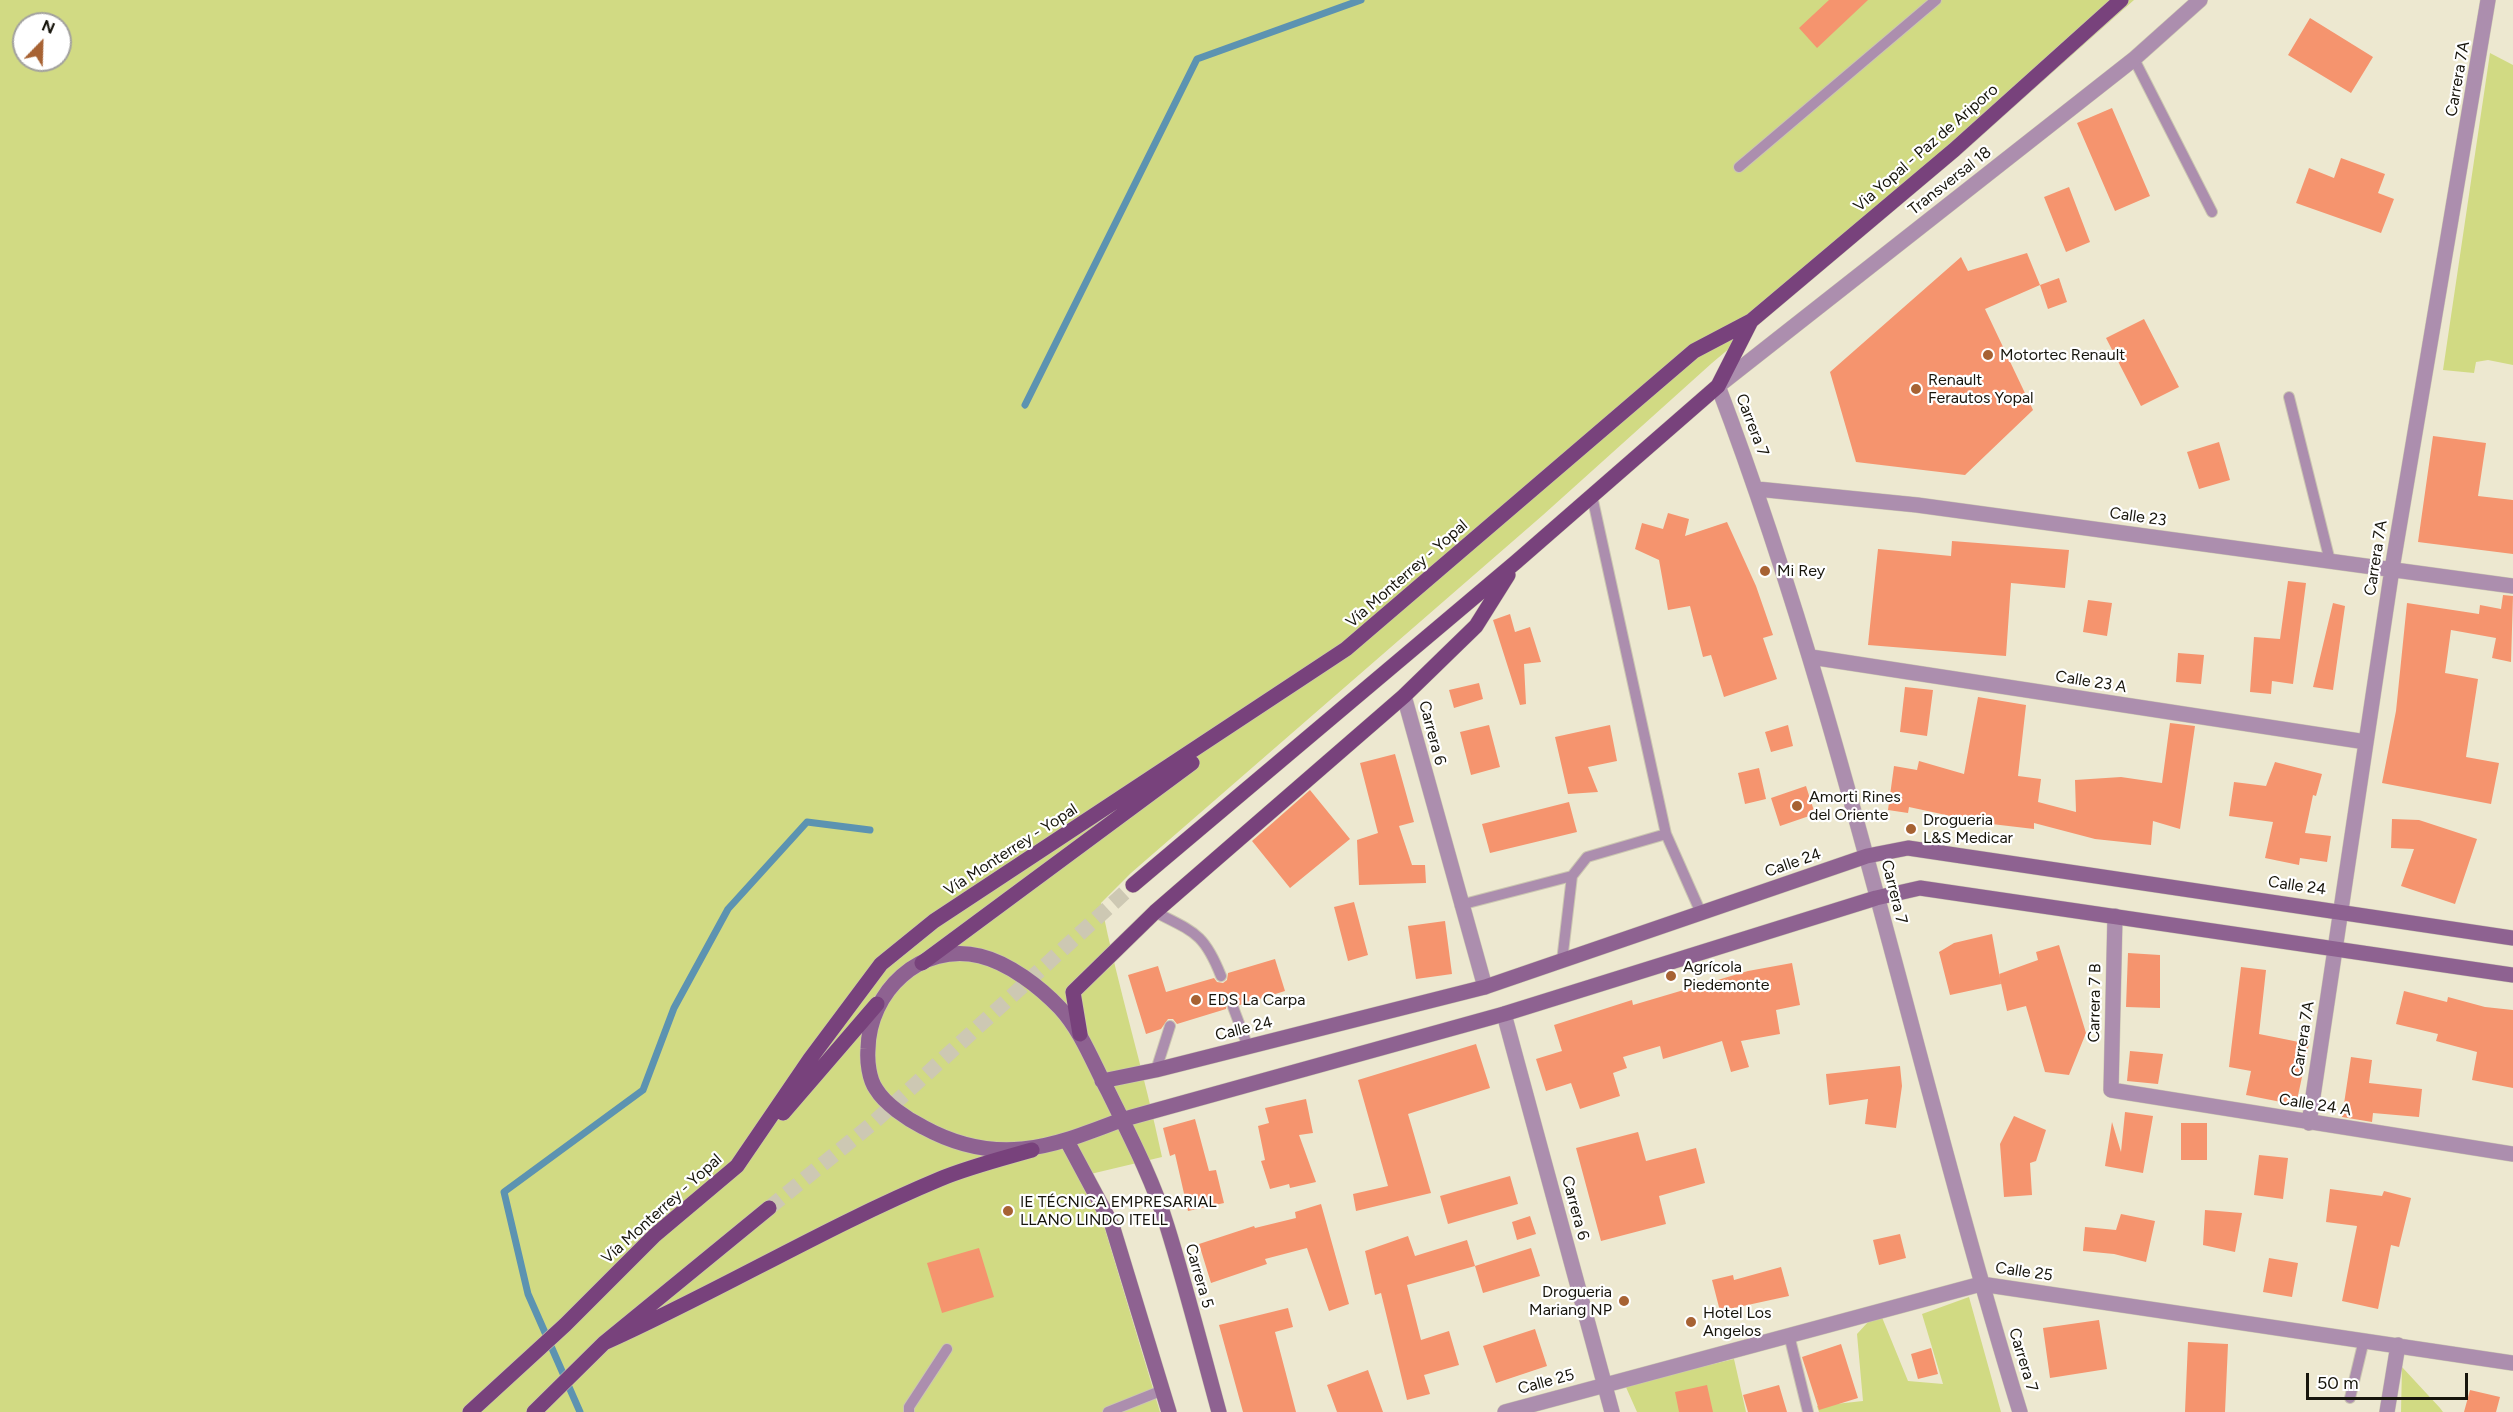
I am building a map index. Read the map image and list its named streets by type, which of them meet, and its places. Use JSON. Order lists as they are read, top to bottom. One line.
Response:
{"streets":{"main road":["Via Yopal - Paz de Ariporo","Vía Monterrey - Yopal"],"street":["Carrera 7A","Transversal 18","Carrera 7","Calle 23","Calle 23 A","Carrera 6","Calle 24","Carrera 7 B","Calle 24 A","Calle 25","Carrera 5"]},"crossings":[["Carrera 7A","Calle 23"],["Carrera 7A","Calle 23 A"],["Carrera 7A","Calle 24"],["Carrera 7A","Calle 24 A"],["Via Yopal - Paz de Ariporo","Vía Monterrey - Yopal"],["Transversal 18","Carrera 7"],["Carrera 7","Calle 23"],["Carrera 7","Calle 23 A"],["Carrera 7","Calle 24"],["Carrera 7","Calle 25"],["Carrera 6","Calle 24"],["Carrera 6","Calle 25"],["Calle 24","Carrera 5"],["Carrera 7 B","Calle 24 A"]],"places":["Motortec Renault","Renault Ferautos Yopal","Mi Rey","Amorti Rines del Oriente","Drogueria L&S Medicar","Agrícola Piedemonte","EDS La Carpa","IE TÉCNICA EMPRESARIAL LLANO LINDO ITELL","Drogueria Mariang NP","Hotel Los Angelos"],"scale_bar":"50 m","north":"top right"}
